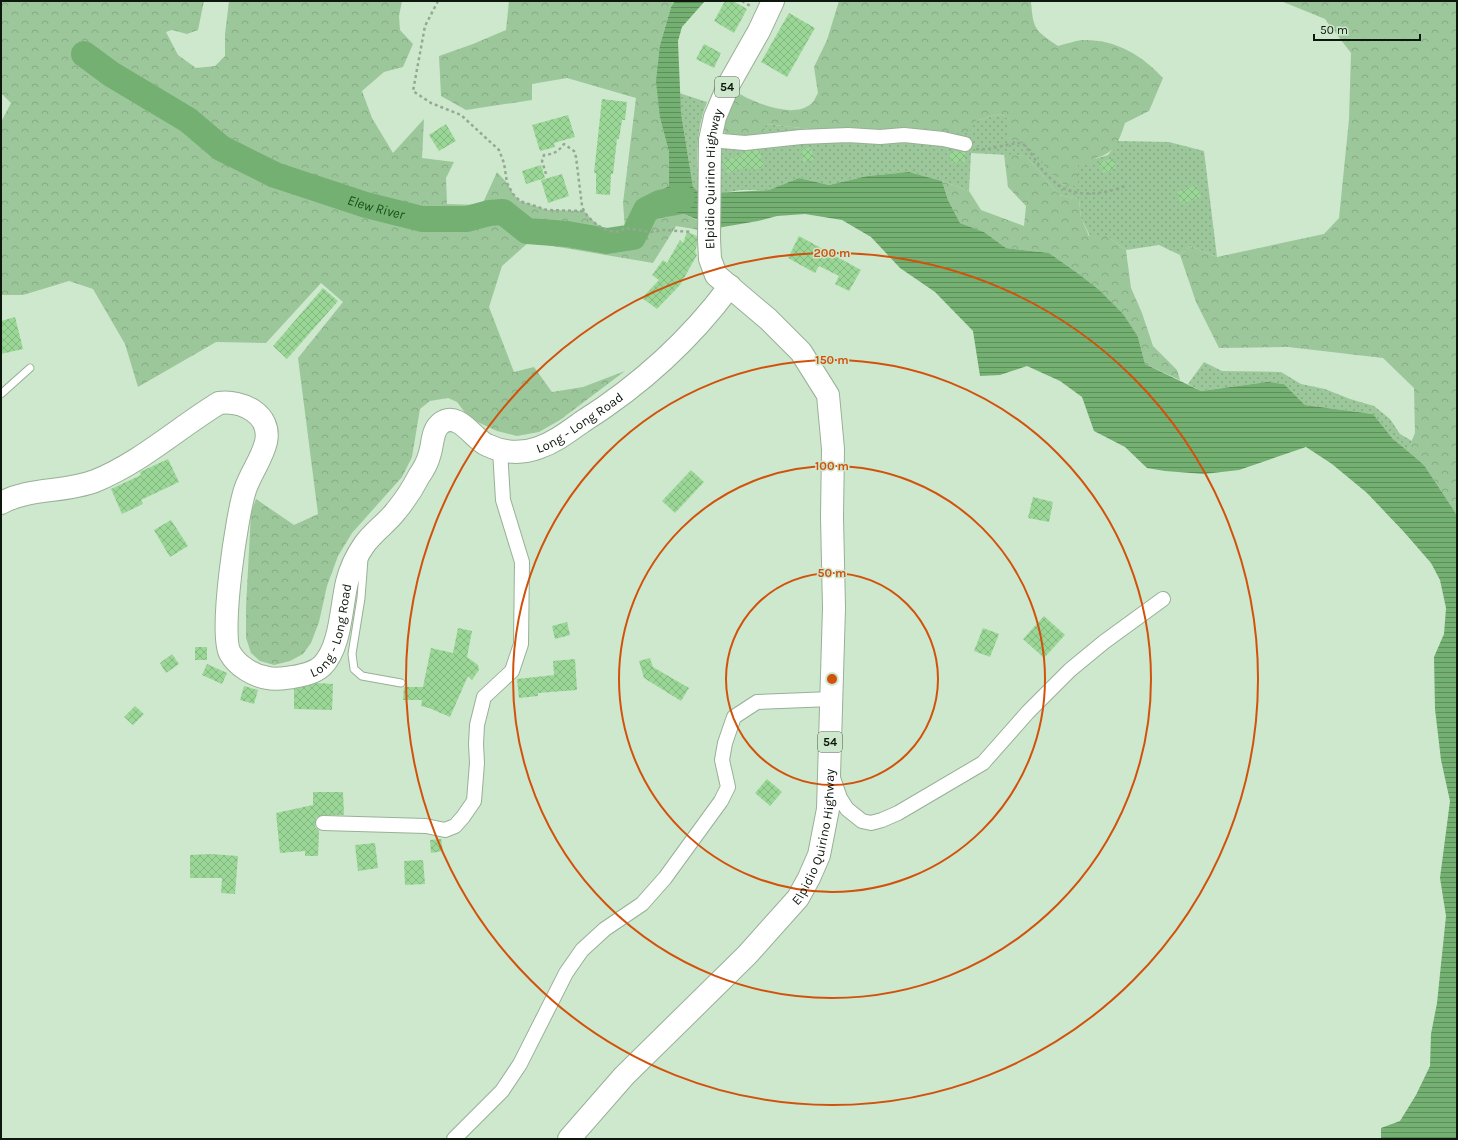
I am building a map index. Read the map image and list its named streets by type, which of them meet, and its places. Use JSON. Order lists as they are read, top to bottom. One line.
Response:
{"streets":{"main road":["54","Elpidio Quirino Highway","Long - Long Road"]},"crossings":[["Elpidio Quirino Highway","Long - Long Road"]],"water":["Elew River"],"scale_bar":"50 m","rings":["200 m","150 m","100 m","50 m"]}
